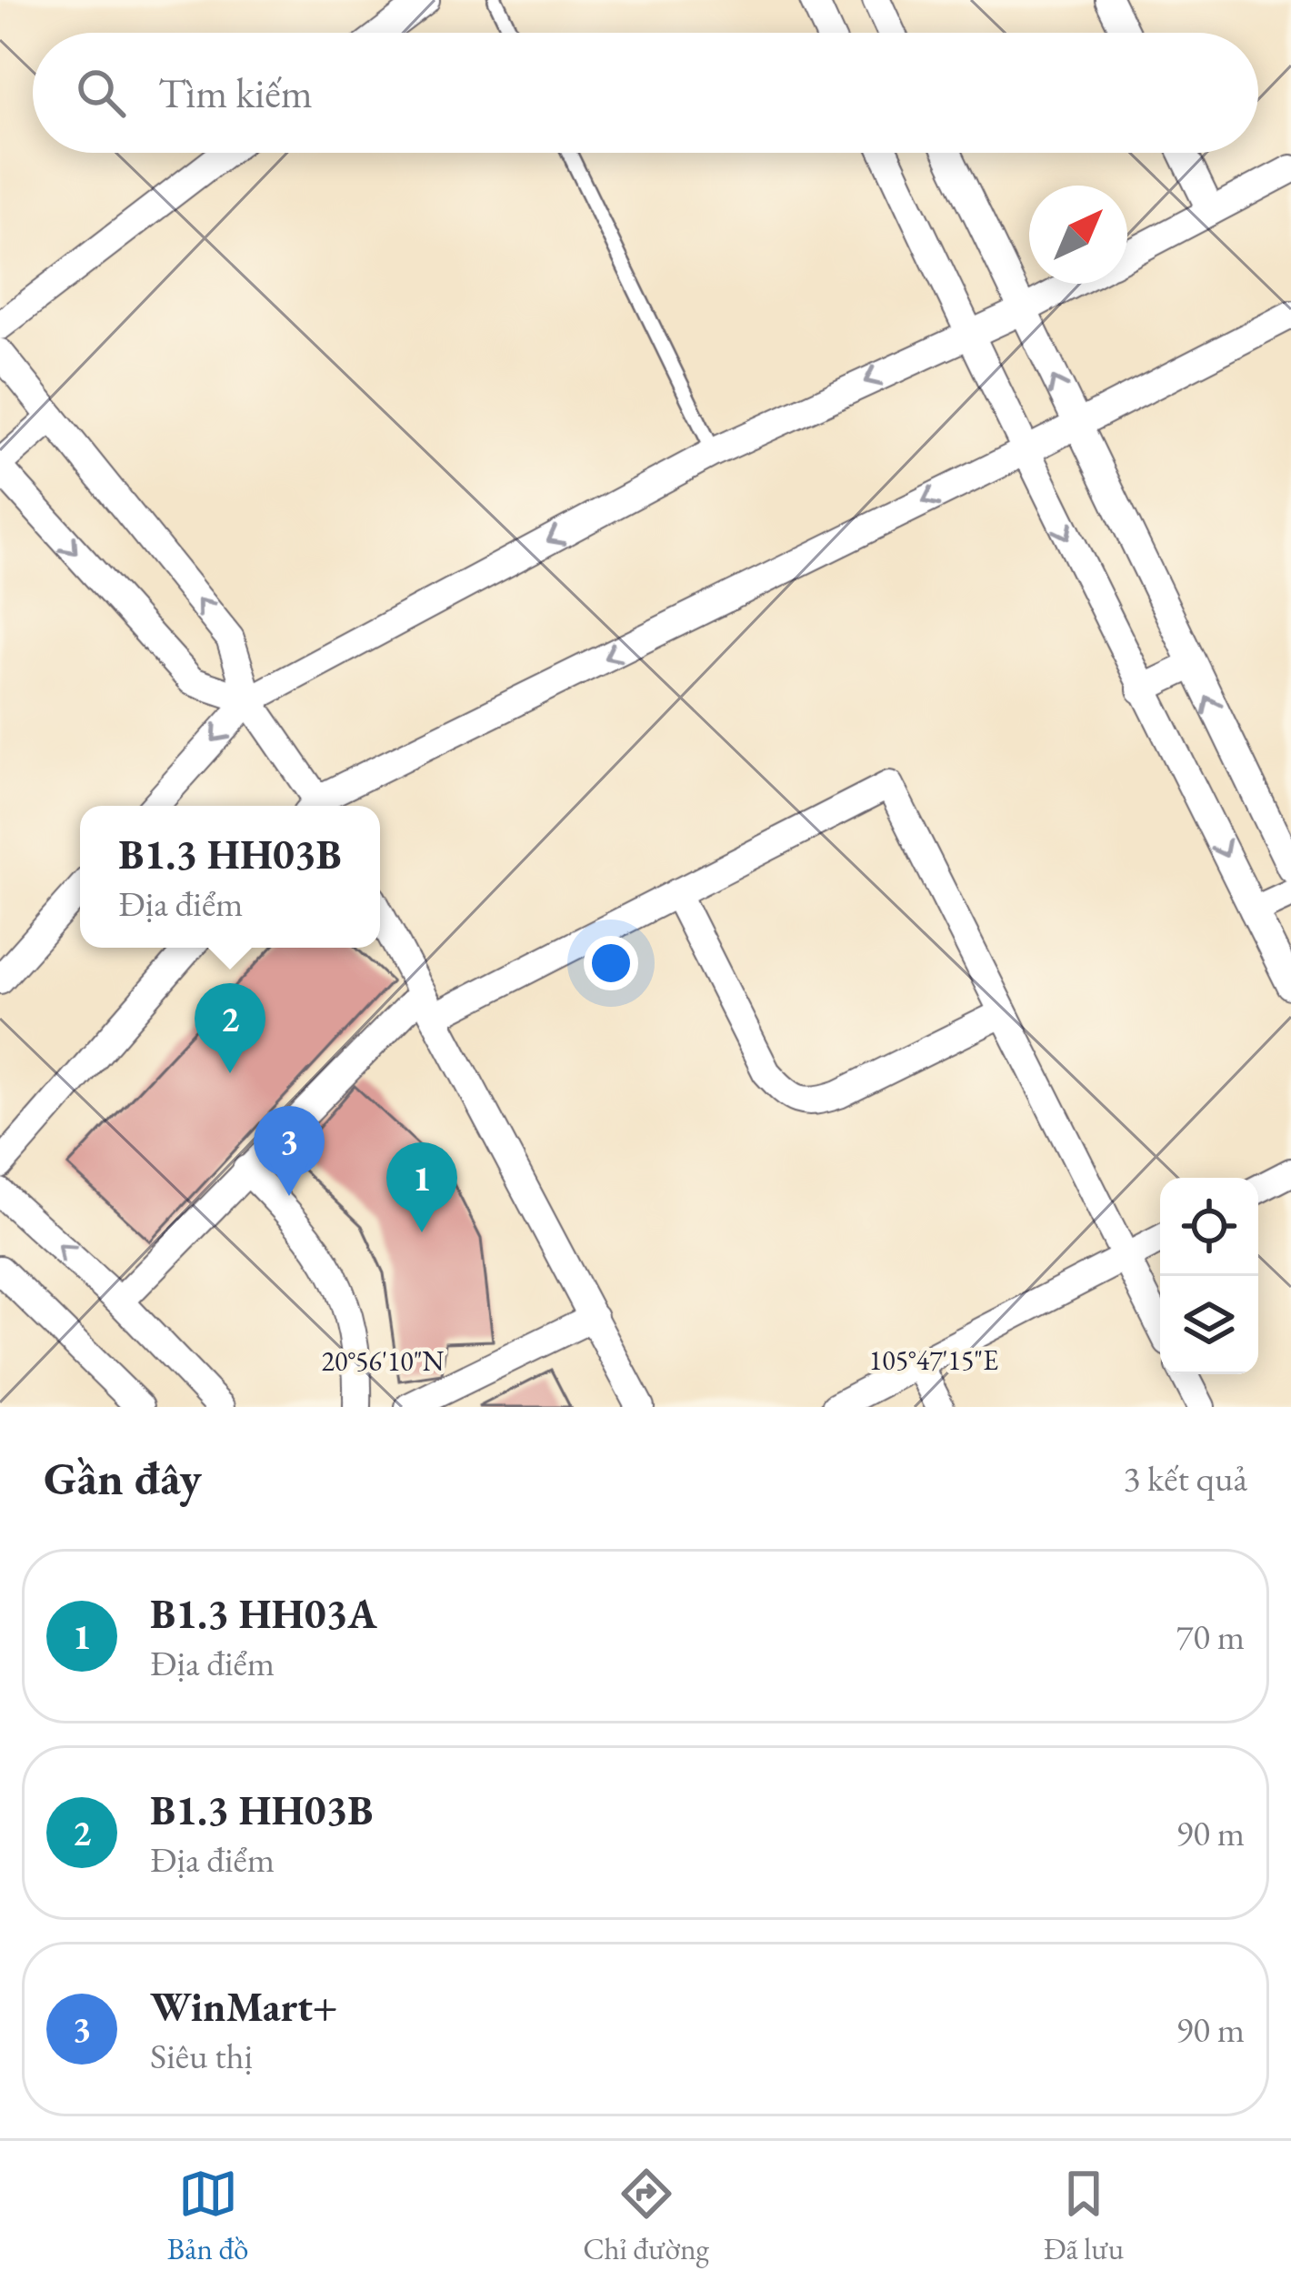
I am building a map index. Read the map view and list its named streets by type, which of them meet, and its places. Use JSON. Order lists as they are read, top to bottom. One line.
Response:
{"north":"top right","page":{"search":"Tìm kiếm","popup":["B1.3 HH03B","Địa điểm"],"pins":["2","3","1"],"heading":["Gần đây","3 kết quả"],"list":[{"mark":"1","name":"B1.3 HH03A","note":"Địa điểm","value":"70 m"},{"mark":"2","name":"B1.3 HH03B","note":"Địa điểm","value":"90 m"},{"mark":"3","name":"WinMart+","note":"Siêu thị","value":"90 m"}],"nav":["Bản đồ","Chỉ đường","Đã lưu"]},"coordinates":["105°47'15\"E","20°56'10\"N"]}
